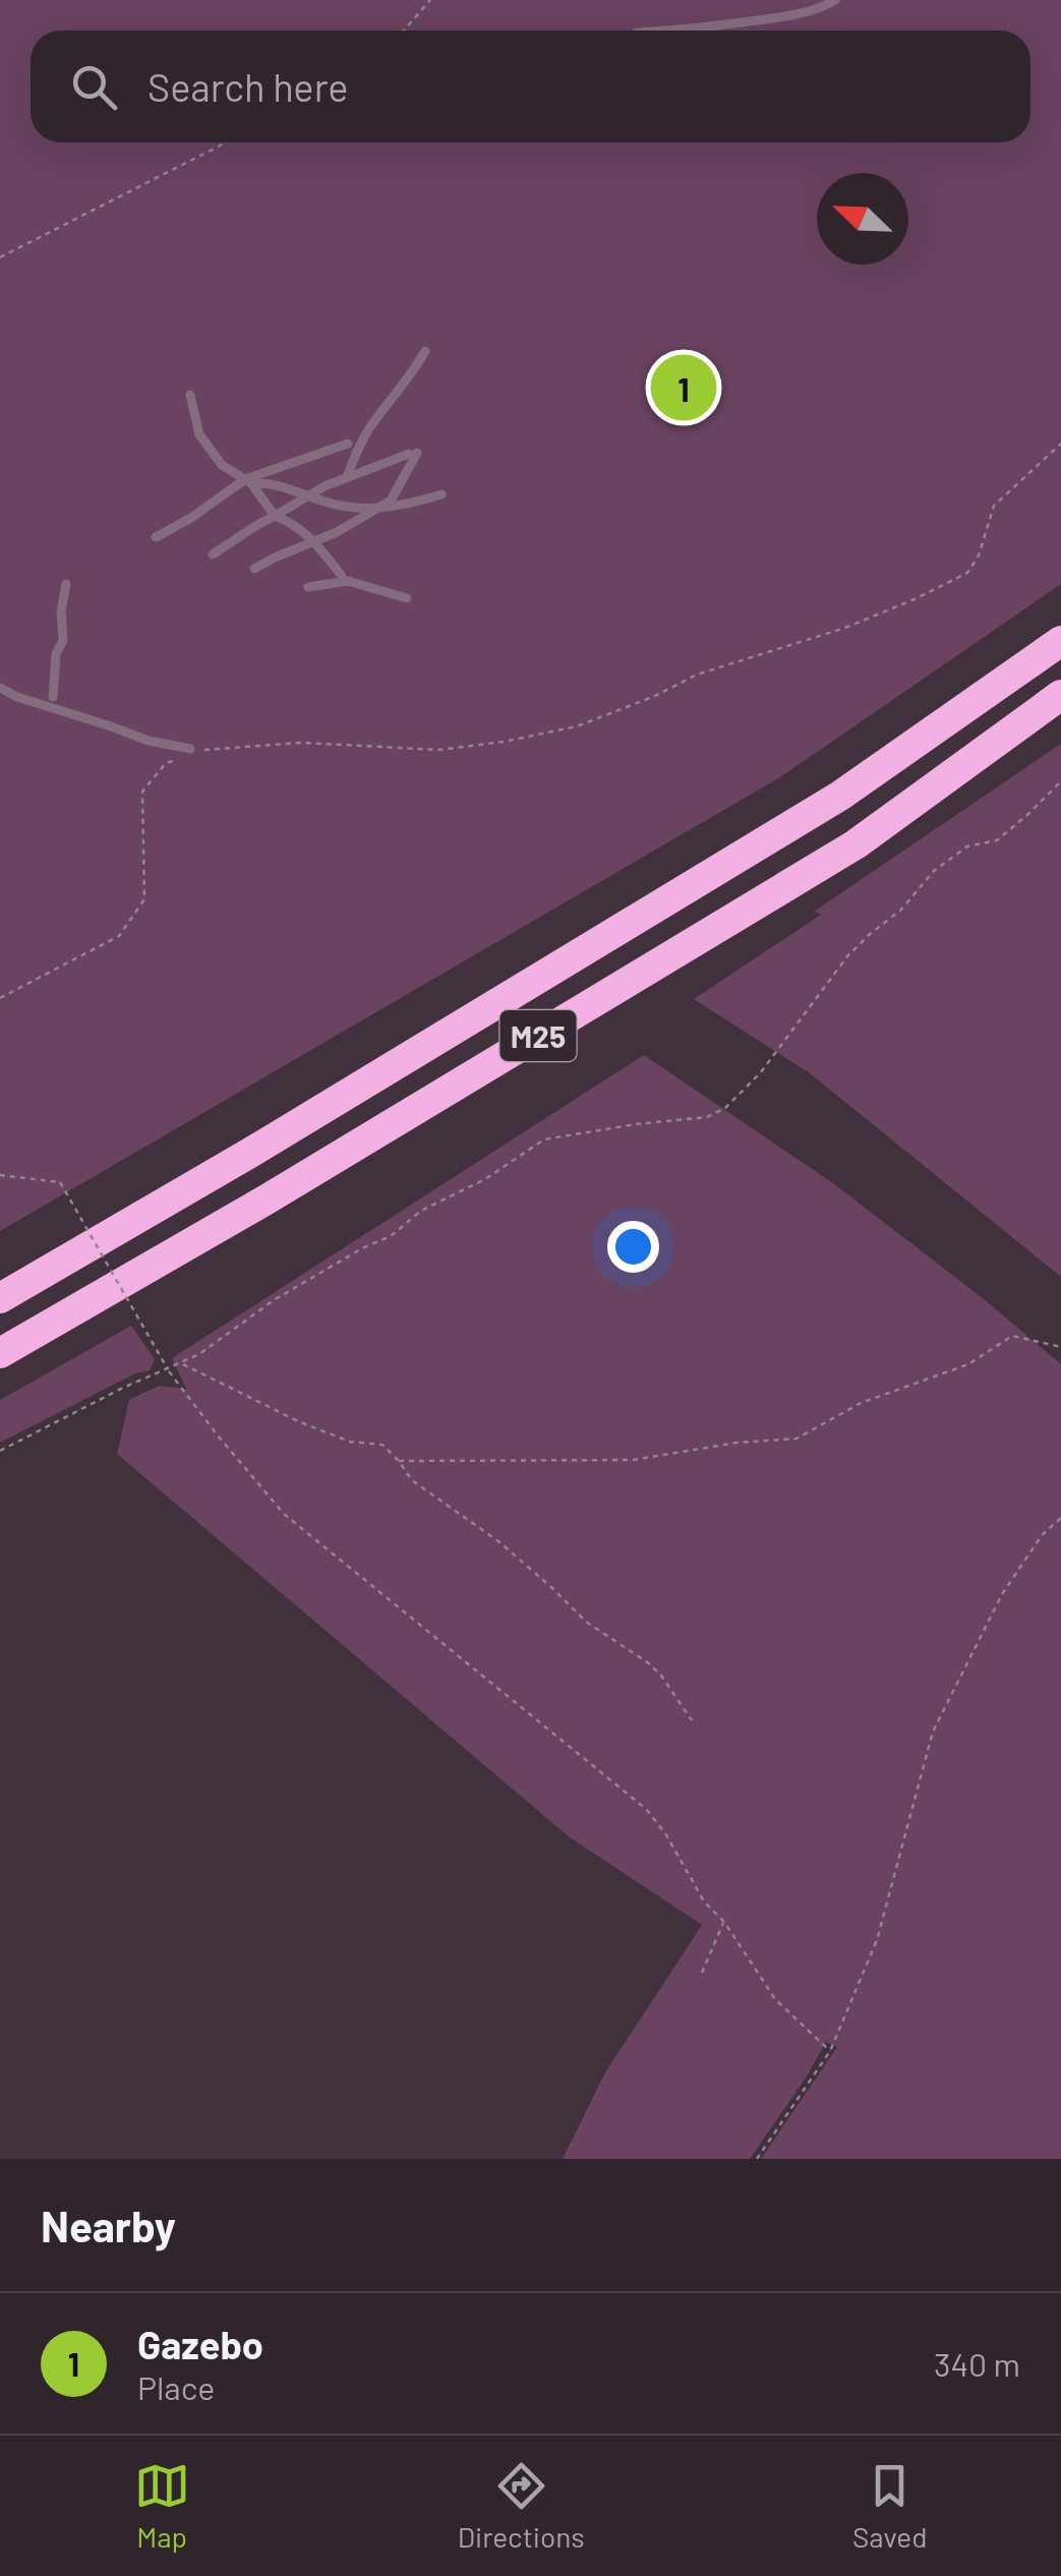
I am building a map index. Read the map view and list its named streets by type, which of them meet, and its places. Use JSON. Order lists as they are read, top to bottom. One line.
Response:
{"streets":{"highway":["M25"]},"north":"top left","page":{"search":"Search here","pins":"1","heading":"Nearby","list":[{"mark":"1","name":"Gazebo","note":"Place","value":"340 m"}],"nav":["Map","Directions","Saved"]}}
